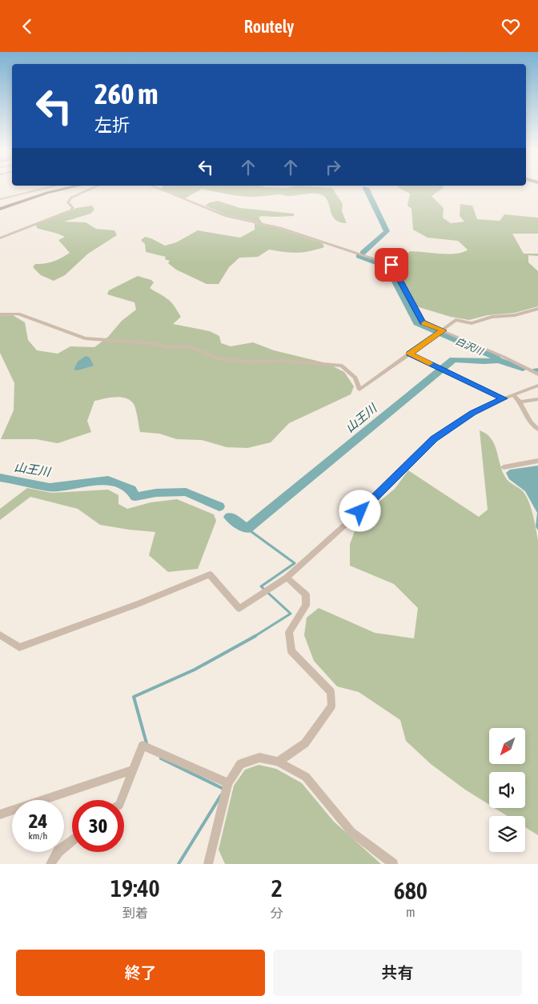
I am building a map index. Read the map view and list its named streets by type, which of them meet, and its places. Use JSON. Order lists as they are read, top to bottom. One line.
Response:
{"water":["白沢川","山王川"],"north":"bottom left","page":{"header":"Routely","turn":["260 m","左折"],"speed":"24 km/h","limit":"30","eta":["19:40","到着","2","分","680","m"],"buttons":["終了","共有"]}}
